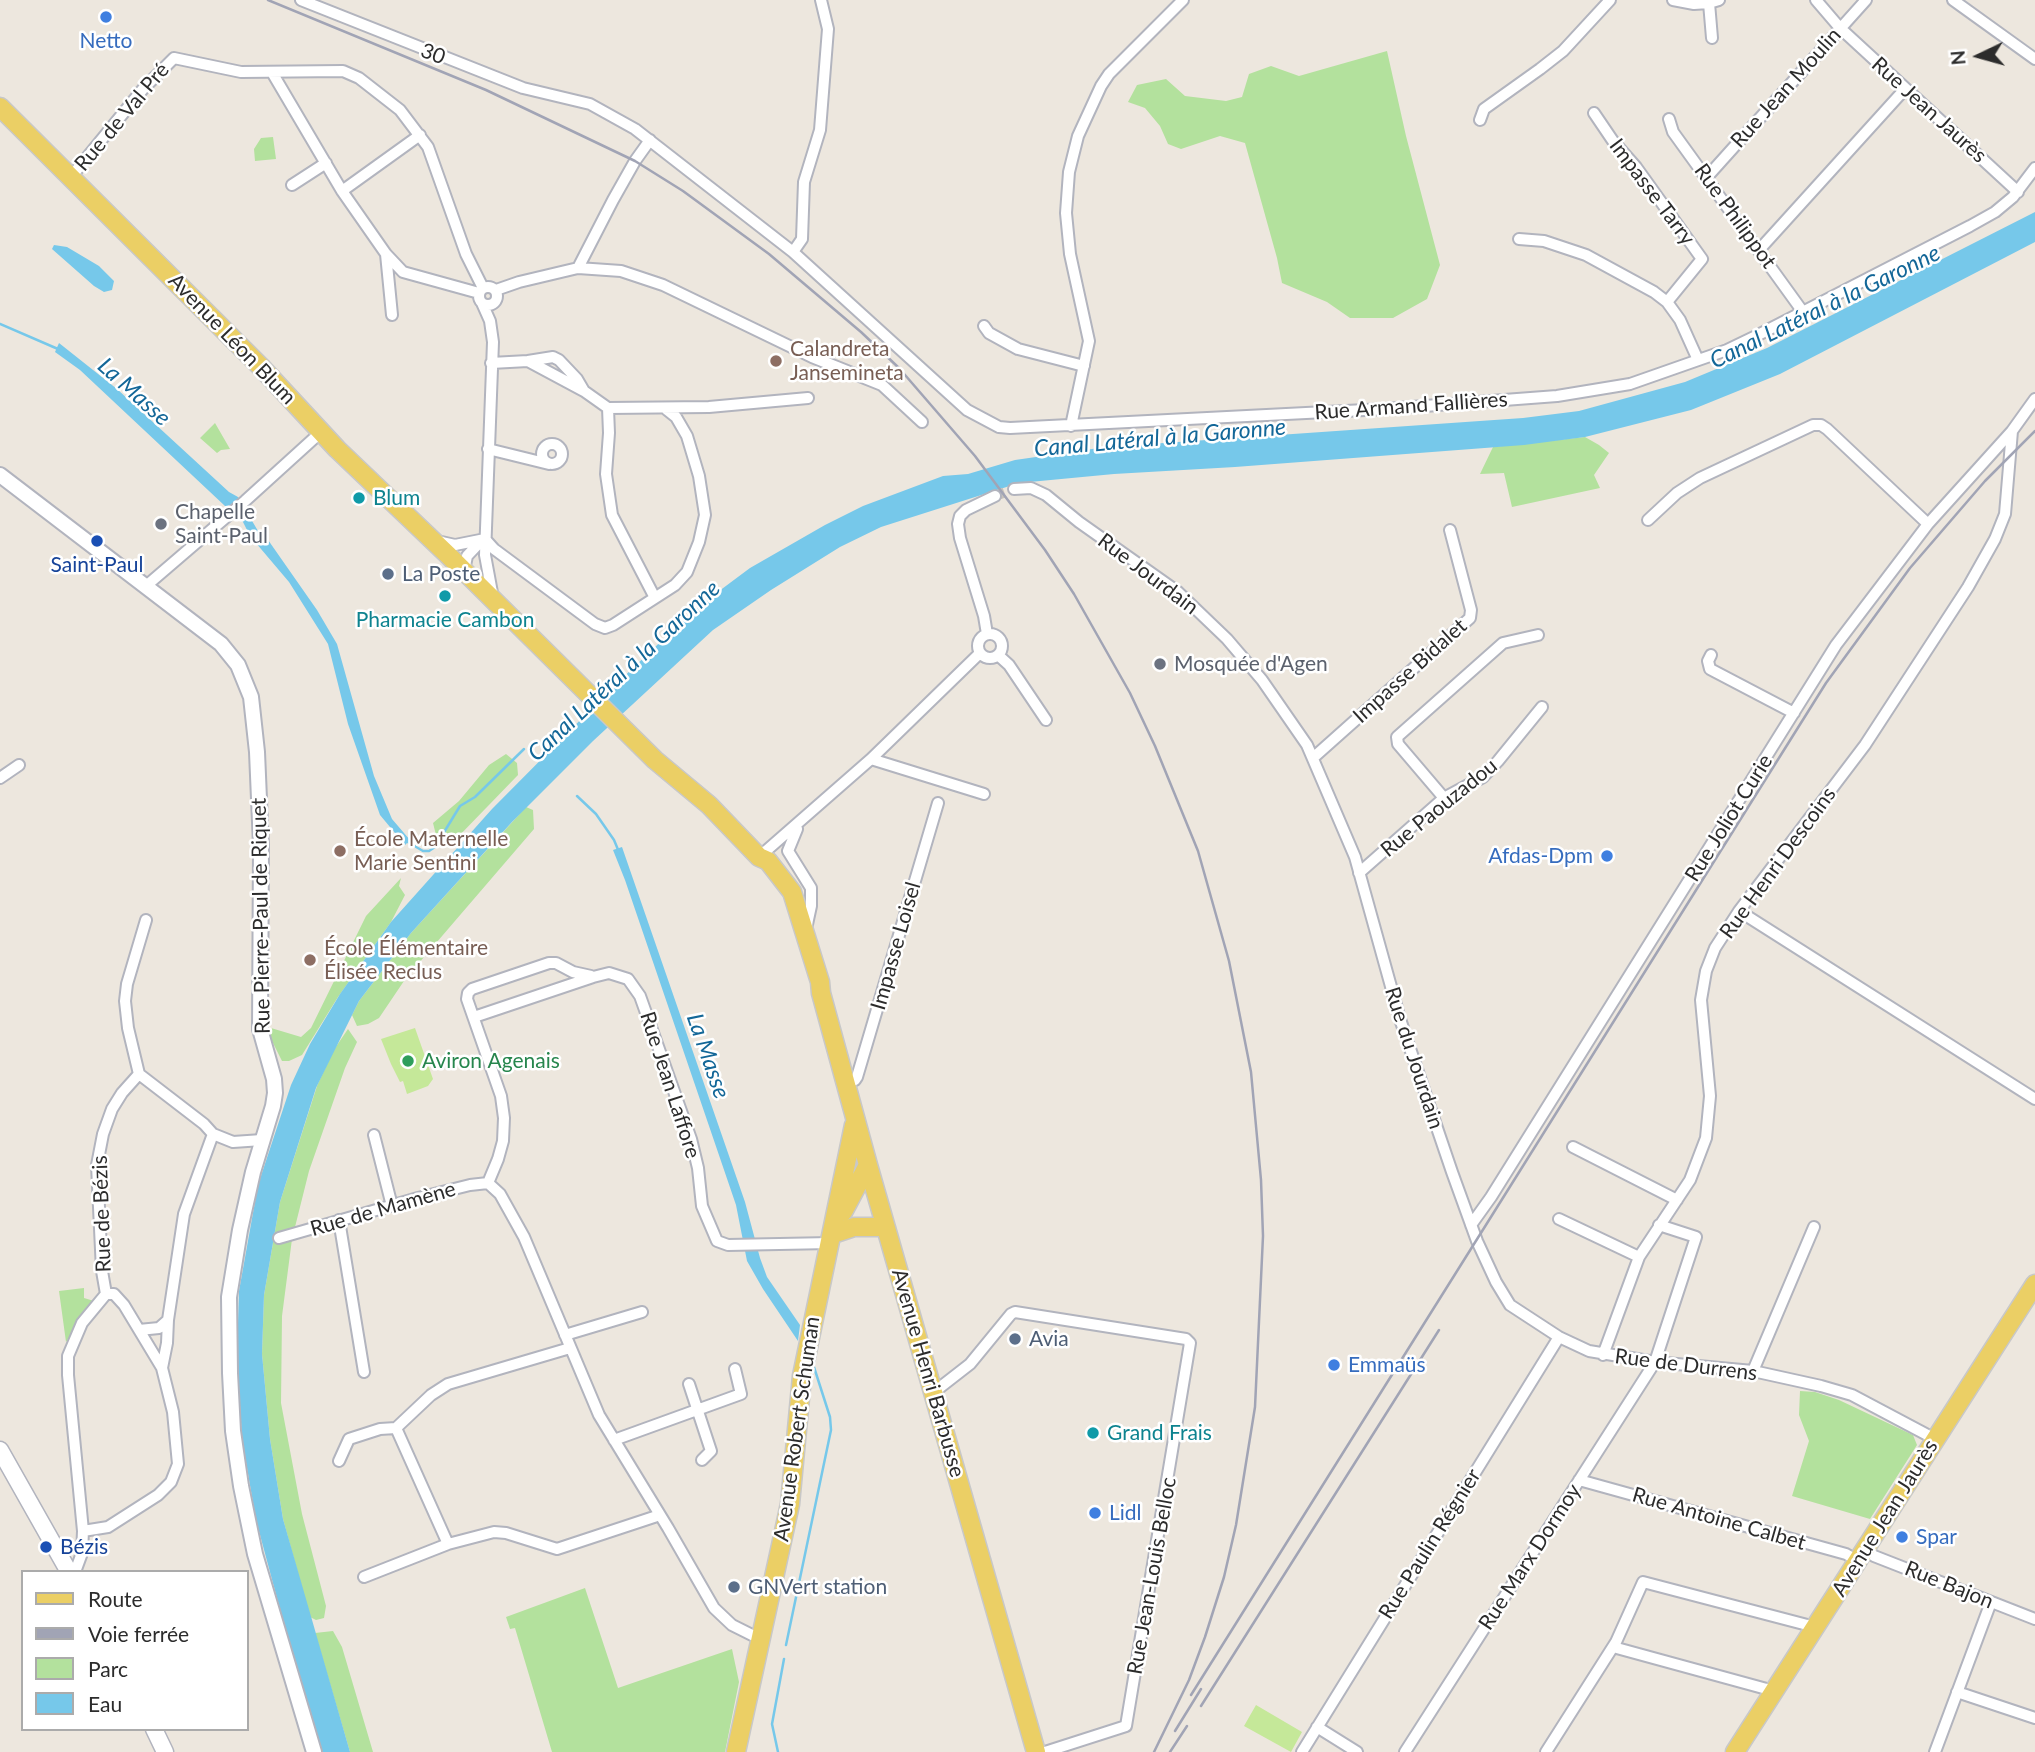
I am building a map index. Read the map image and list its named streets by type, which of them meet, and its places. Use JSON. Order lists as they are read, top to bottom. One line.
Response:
{"streets":{"main road":["Avenue Léon Blum","Avenue Henri Barbusse","Avenue Robert Schuman","Avenue Jean Jaurès"],"street":["30","Rue Jean Moulin","Rue Jean Jaurès","Rue de Val Pré","Impasse Tarry","Rue Philippot","Rue Armand Fallières","Rue Jourdain","Impasse Bidalet","Rue Paouzadou","Rue Joliot Curie","Rue Henri Descoins","Rue Pierre-Paul de Riquet","Impasse Loisel","Rue du Jourdain","Rue Jean Laffore","Rue de Mamène","Rue de Bézis","Rue de Durrens","Rue Antoine Calbet","Rue Paulin Régnier","Rue Marx Dormoy","Rue Jean-Louis Belloc","Rue Bajon"]},"crossings":[["30","Rue Armand Fallières"],["Rue Jean Moulin","Rue Jean Jaurès"],["Rue Jean Moulin","Rue Philippot"],["Rue Jean Jaurès","Rue Armand Fallières"],["Rue de Val Pré","Avenue Léon Blum"],["Rue Philippot","Rue Armand Fallières"],["Avenue Léon Blum","Avenue Henri Barbusse"],["Rue Jourdain","Impasse Bidalet"],["Rue Jourdain","Rue Paouzadou"],["Rue Jourdain","Rue du Jourdain"],["Rue Paouzadou","Rue du Jourdain"],["Rue Joliot Curie","Rue Henri Descoins"],["Rue Joliot Curie","Rue du Jourdain"],["Rue Henri Descoins","Rue de Durrens"],["Rue Henri Descoins","Rue Marx Dormoy"],["Impasse Loisel","Avenue Henri Barbusse"],["Rue du Jourdain","Rue de Durrens"],["Rue Jean Laffore","Rue de Mamène"],["Rue Jean Laffore","Avenue Robert Schuman"],["Rue de Durrens","Avenue Jean Jaurès"],["Rue de Durrens","Rue Paulin Régnier"],["Rue de Durrens","Rue Marx Dormoy"],["Avenue Henri Barbusse","Avenue Robert Schuman"],["Avenue Henri Barbusse","Rue Jean-Louis Belloc"],["Avenue Jean Jaurès","Rue Antoine Calbet"],["Avenue Jean Jaurès","Rue Bajon"],["Rue Antoine Calbet","Rue Marx Dormoy"],["Rue Antoine Calbet","Rue Bajon"]],"water":["Canal Latéral à la Garonne","La Masse"],"places":["Netto","Calandreta Jansemineta","Blum","Chapelle Saint-Paul","Saint-Paul","La Poste","Pharmacie Cambon","Mosquée d'Agen","École Maternelle Marie Sentini","Afdas-Dpm","École Élémentaire Élisée Reclus","Aviron Agenais","Avia","Emmaüs","Grand Frais","Lidl","Spar","Bézis","GNVert station"],"legend":["Route","Voie ferrée","Parc","Eau"],"north":"left"}
